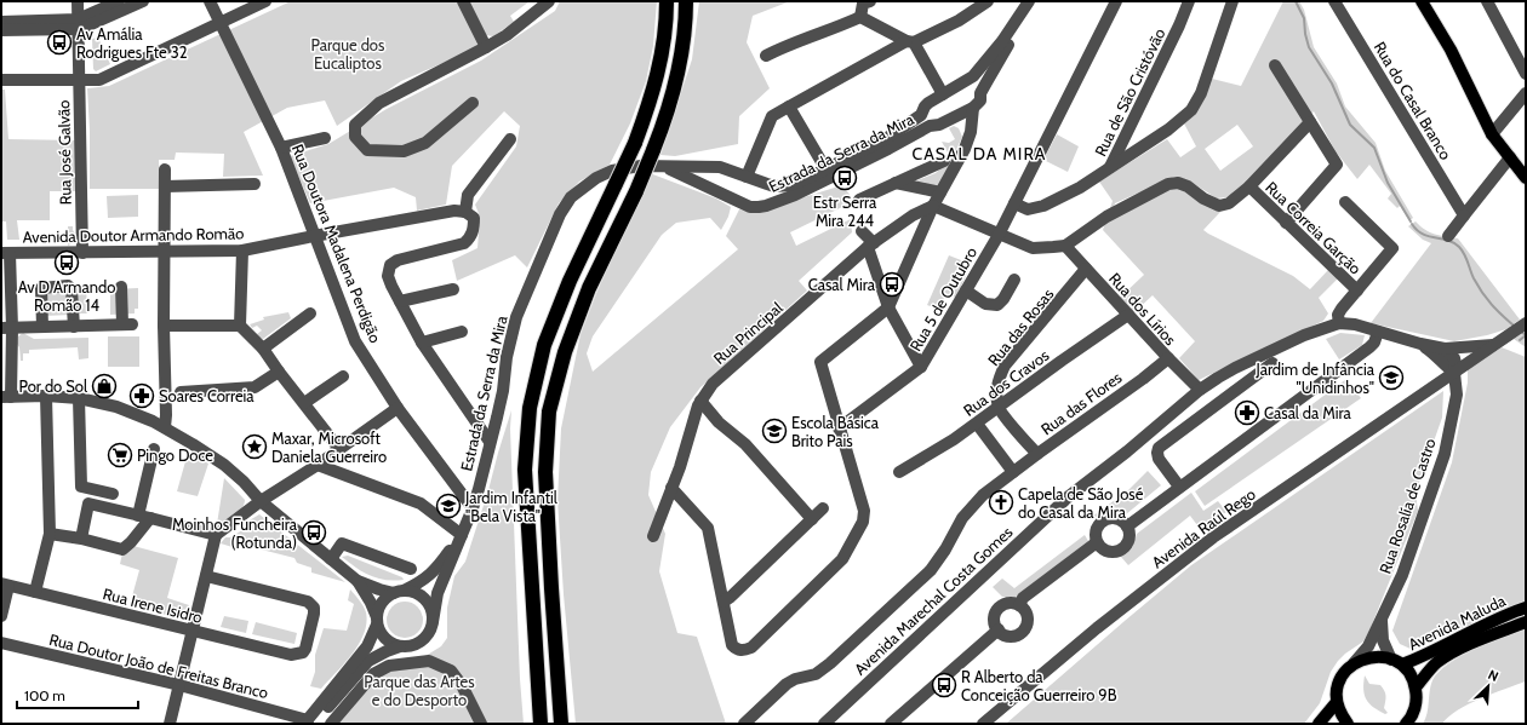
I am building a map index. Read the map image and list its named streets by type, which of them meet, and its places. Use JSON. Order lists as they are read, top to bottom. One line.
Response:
{"streets":{"main road":["Avenida Maluda"],"street":["Rua de São Cristóvão","Rua do Casal Branco","Rua José Galvão","Estrada da Serra da Mira","Rua Correia Garção","Avenida Doutor Armando Romão","Rua Doutora Madalena Perdigão","Rua 5 de Outubro","Rua dos Lírios","Rua das Rosas","Rua Principal","Rua dos Cravos","Rua das Flores","Rua Rosalía de Castro","Avenida Raúl Rego","Avenida Marechal Costa Gomes","Rua Irene Isidro","Rua Doutor João de Freitas Branco"]},"crossings":[["Rua José Galvão","Avenida Doutor Armando Romão"],["Estrada da Serra da Mira","Rua Doutora Madalena Perdigão"],["Avenida Doutor Armando Romão","Rua Doutora Madalena Perdigão"],["Rua dos Lírios","Rua das Rosas"],["Rua dos Lírios","Rua dos Cravos"],["Rua dos Lírios","Rua das Flores"],["Rua dos Lírios","Avenida Marechal Costa Gomes"],["Rua das Rosas","Rua dos Cravos"],["Rua Rosalía de Castro","Avenida Raúl Rego"]],"districts":["CASAL DA MIRA"],"parks":["Parque dos Eucaliptos","Parque das Artes e do Desporto"],"places":{"bus stop":["Av Amália Rodrigues Fte 32","Estr Serra Mira 244","Av D Armando Romão 14","Casal Mira","Moinhos Funcheira (Rotunda)","R Alberto da Conceição Guerreiro 9B"],"school or university":["Jardim de Infância \"Unidinhos\"","Escola Básica Brito Pais","Jardim Infantil \"Bela Vista\""],"shop":["Por do Sol"],"pharmacy":["Soares Correia","Casal da Mira"],"place":["Maxar, Microsoft Daniela Guerreiro"],"supermarket":["Pingo Doce"],"church":["Capela de São José do Casal da Mira"]},"scale_bar":"100 m","north":"top right"}
